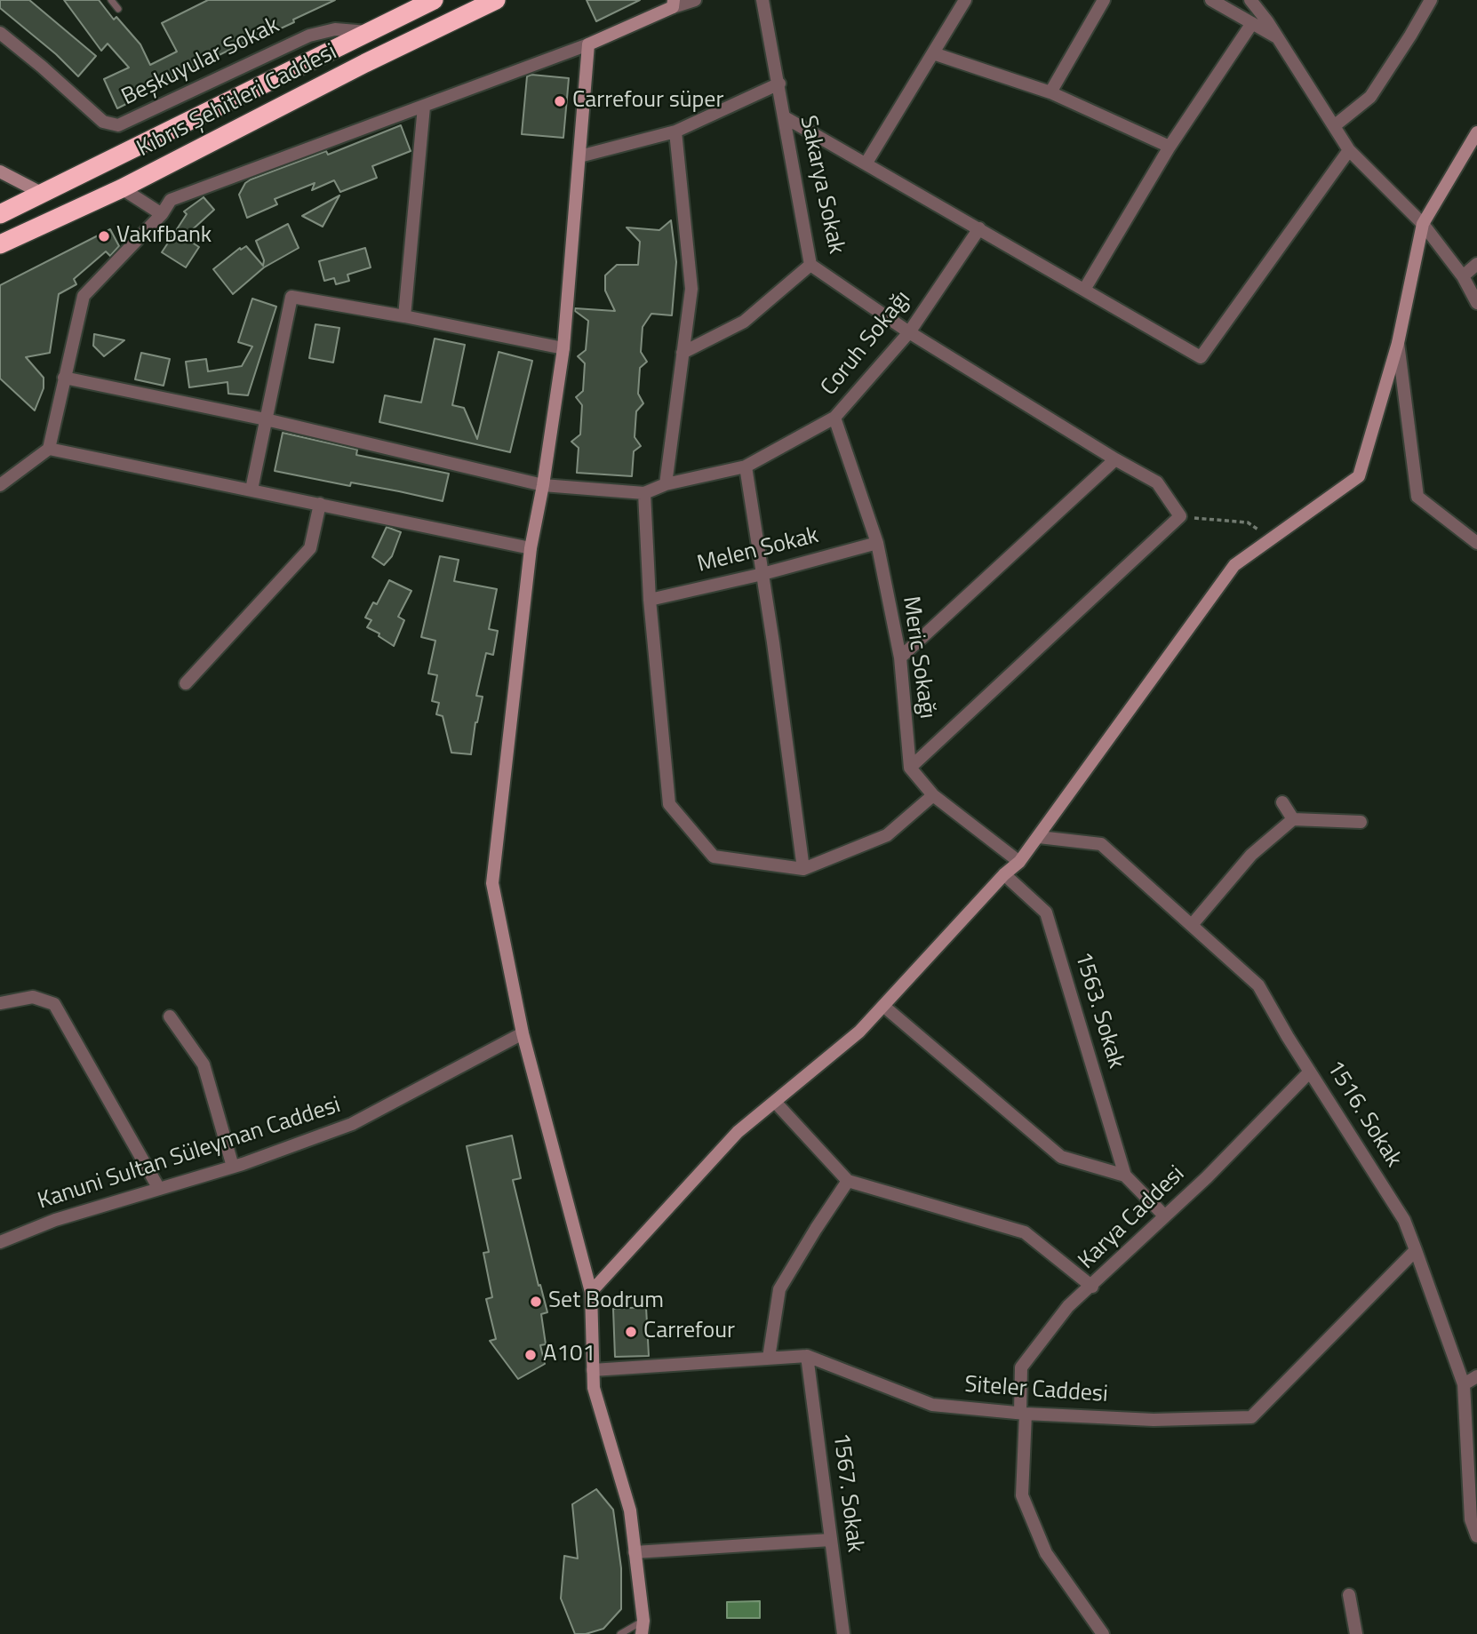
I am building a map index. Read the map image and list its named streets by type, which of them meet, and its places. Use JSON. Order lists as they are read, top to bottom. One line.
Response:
{"streets":{"highway":["Kıbrıs Şehitleri Caddesi"],"street":["Beşkuyular Sokak","Sakarya Sokak","Coruh Sokağı","Melen Sokak","Meric Sokağı","1563. Sokak","1516. Sokak","Kanuni Sultan Süleyman Caddesi","Karya Caddesi","Siteler Caddesi","1567. Sokak"]},"crossings":[["Beşkuyular Sokak","Kıbrıs Şehitleri Caddesi"],["Sakarya Sokak","Coruh Sokağı"],["Coruh Sokağı","Meric Sokağı"],["Melen Sokak","Meric Sokağı"],["1516. Sokak","Karya Caddesi"],["1516. Sokak","Siteler Caddesi"],["Karya Caddesi","Siteler Caddesi"],["Siteler Caddesi","1567. Sokak"]],"places":["Carrefour süper","Vakıfbank","Set Bodrum","Carrefour","A101"]}
